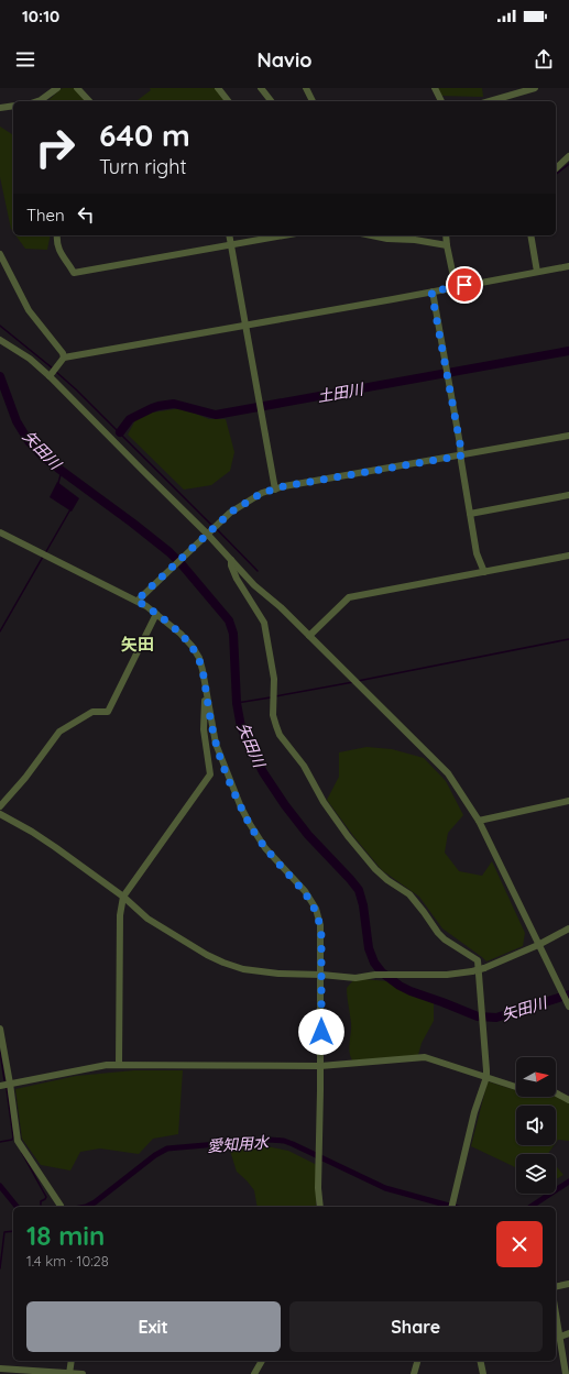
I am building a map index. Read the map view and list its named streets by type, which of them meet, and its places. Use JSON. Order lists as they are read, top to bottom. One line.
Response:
{"districts":["矢田"],"water":["土田川","矢田川","愛知用水"],"north":"right","page":{"status":"10:10","header":"Navio","turn":["640 m","Turn right"],"then":"Then","heading":["18 min","1.4 km · 10:28"],"buttons":["Exit","Share"]}}
